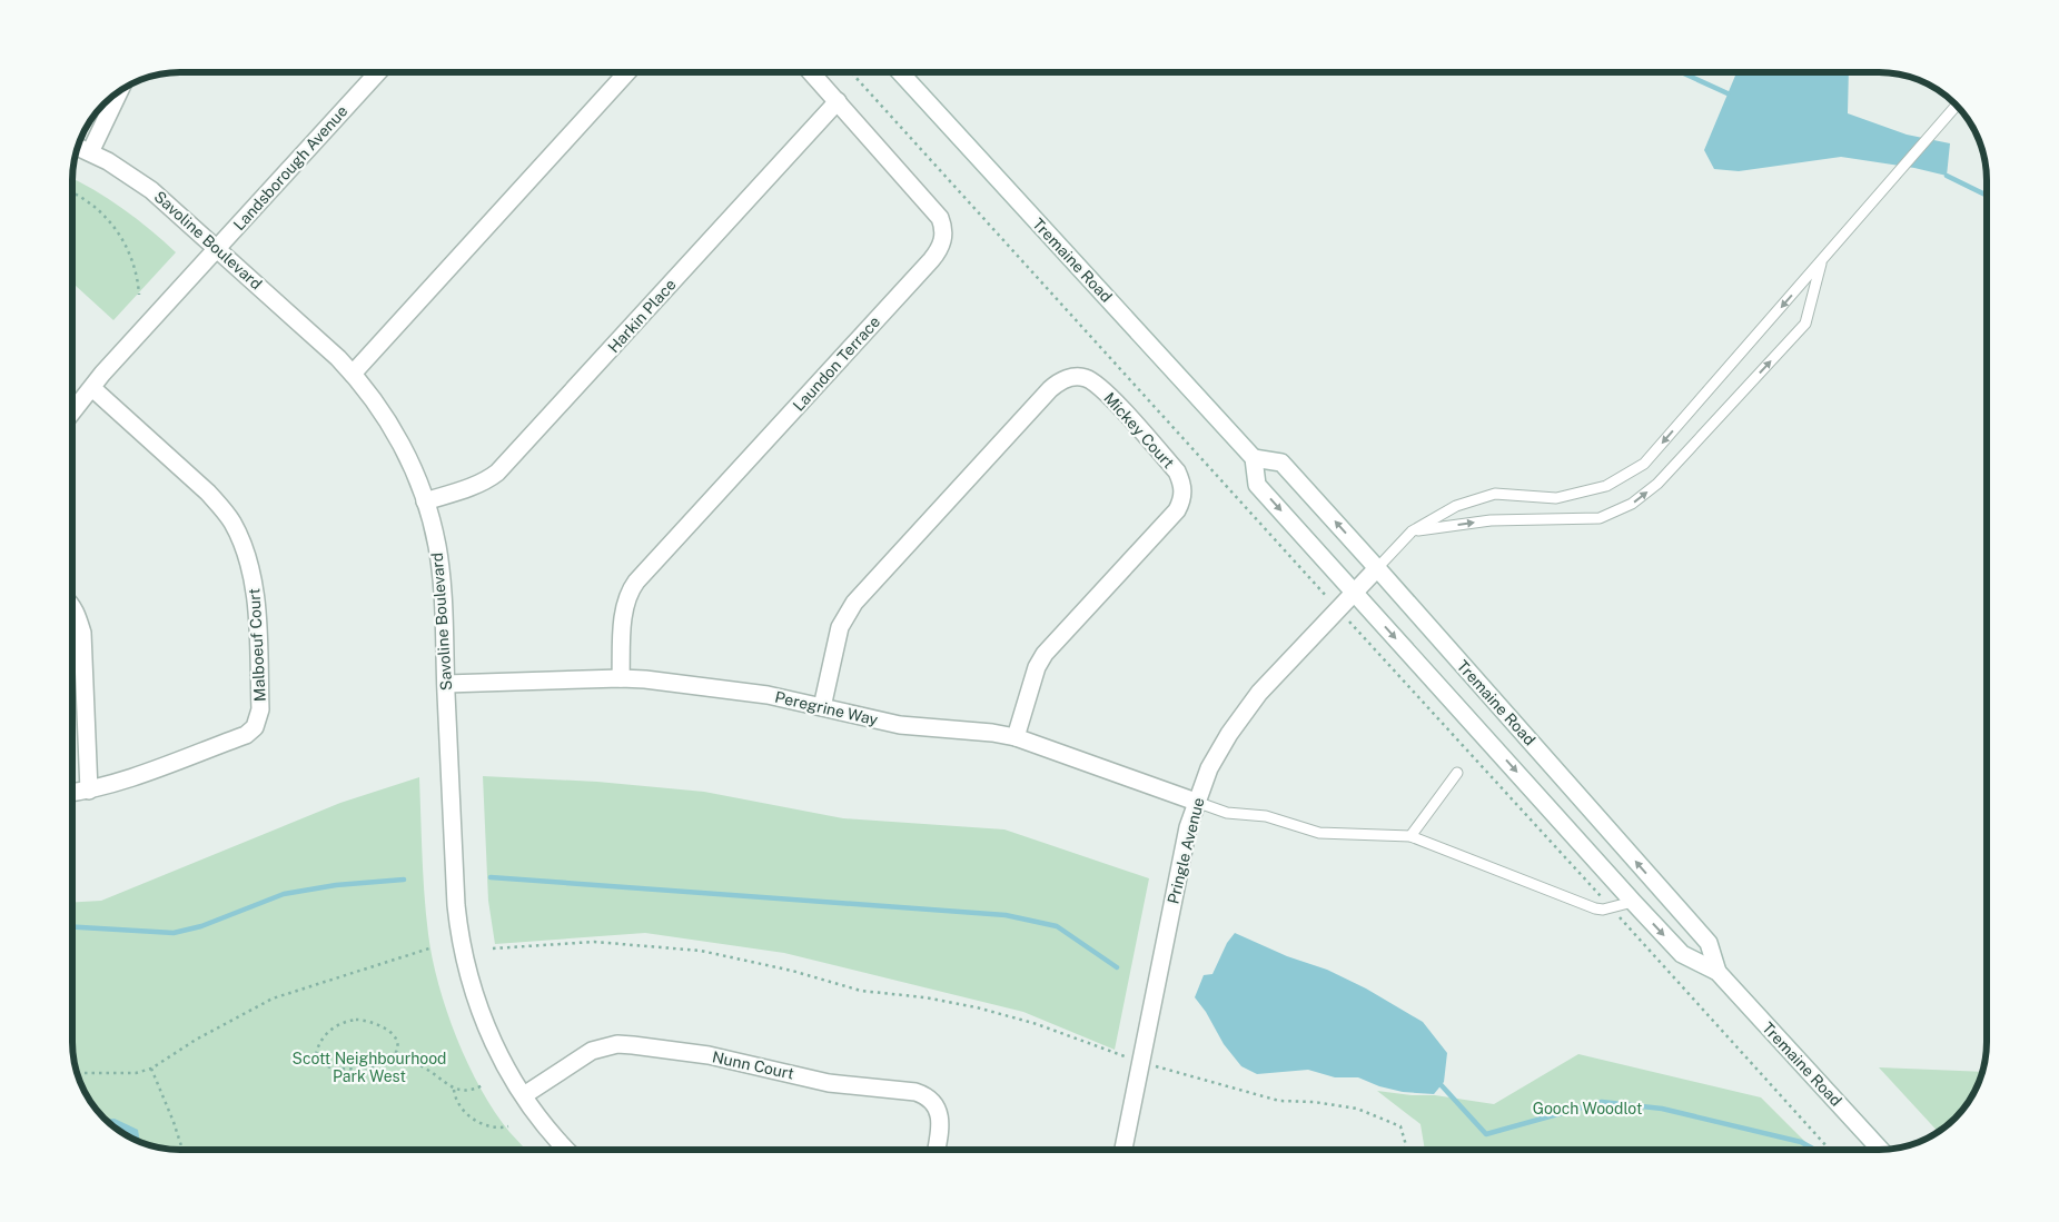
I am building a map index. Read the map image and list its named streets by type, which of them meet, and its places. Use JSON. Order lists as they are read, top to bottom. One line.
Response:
{"streets":{"street":["Landsborough Avenue","Savoline Boulevard","Tremaine Road","Harkin Place","Laundon Terrace","Mickey Court","Malboeuf Court","Peregrine Way","Pringle Avenue","Nunn Court"]},"crossings":[["Landsborough Avenue","Savoline Boulevard"],["Landsborough Avenue","Malboeuf Court"],["Savoline Boulevard","Harkin Place"],["Savoline Boulevard","Peregrine Way"],["Savoline Boulevard","Nunn Court"],["Tremaine Road","Pringle Avenue"],["Harkin Place","Laundon Terrace"],["Laundon Terrace","Peregrine Way"],["Mickey Court","Peregrine Way"],["Peregrine Way","Pringle Avenue"]],"parks":["Scott Neighbourhood Park West","Gooch Woodlot"]}
